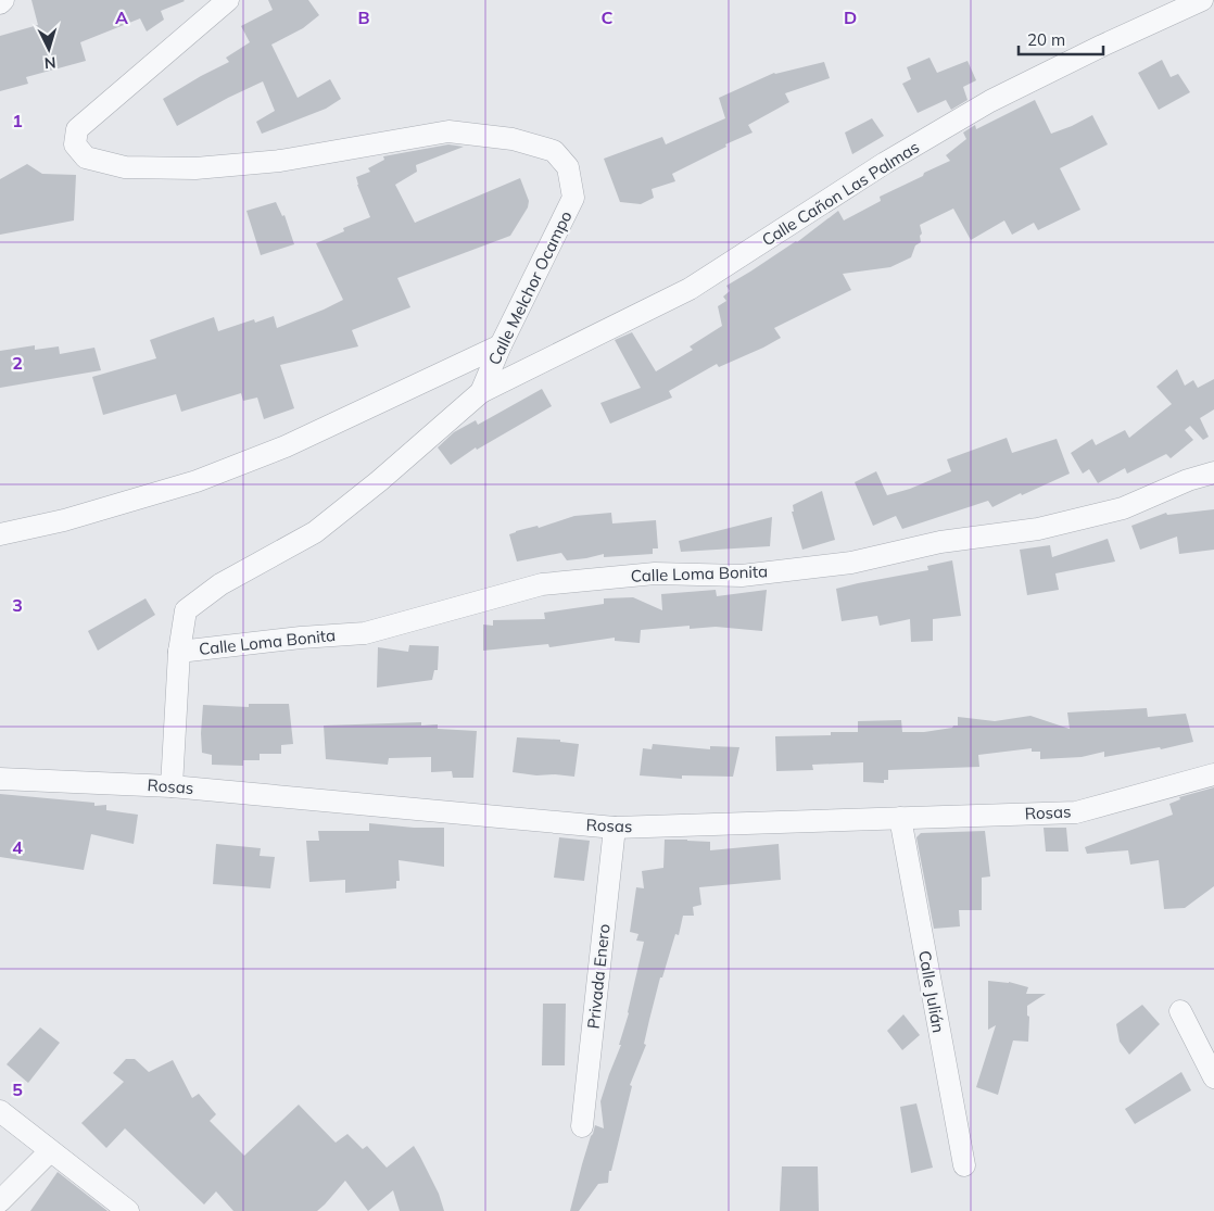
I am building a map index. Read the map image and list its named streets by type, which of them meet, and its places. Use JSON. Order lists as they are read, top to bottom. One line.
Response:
{"streets":{"street":["Calle Cañon Las Palmas","Calle Melchor Ocampo","Calle Loma Bonita","Rosas","Privada Enero","Calle Julián"]},"crossings":[["Calle Cañon Las Palmas","Calle Melchor Ocampo"],["Calle Melchor Ocampo","Calle Loma Bonita"],["Calle Melchor Ocampo","Rosas"],["Rosas","Privada Enero"],["Rosas","Calle Julián"]],"scale_bar":"20 m","north":"bottom","grid":{"columns":["A","B","C","D"],"rows":["1","2","3","4","5"]}}
